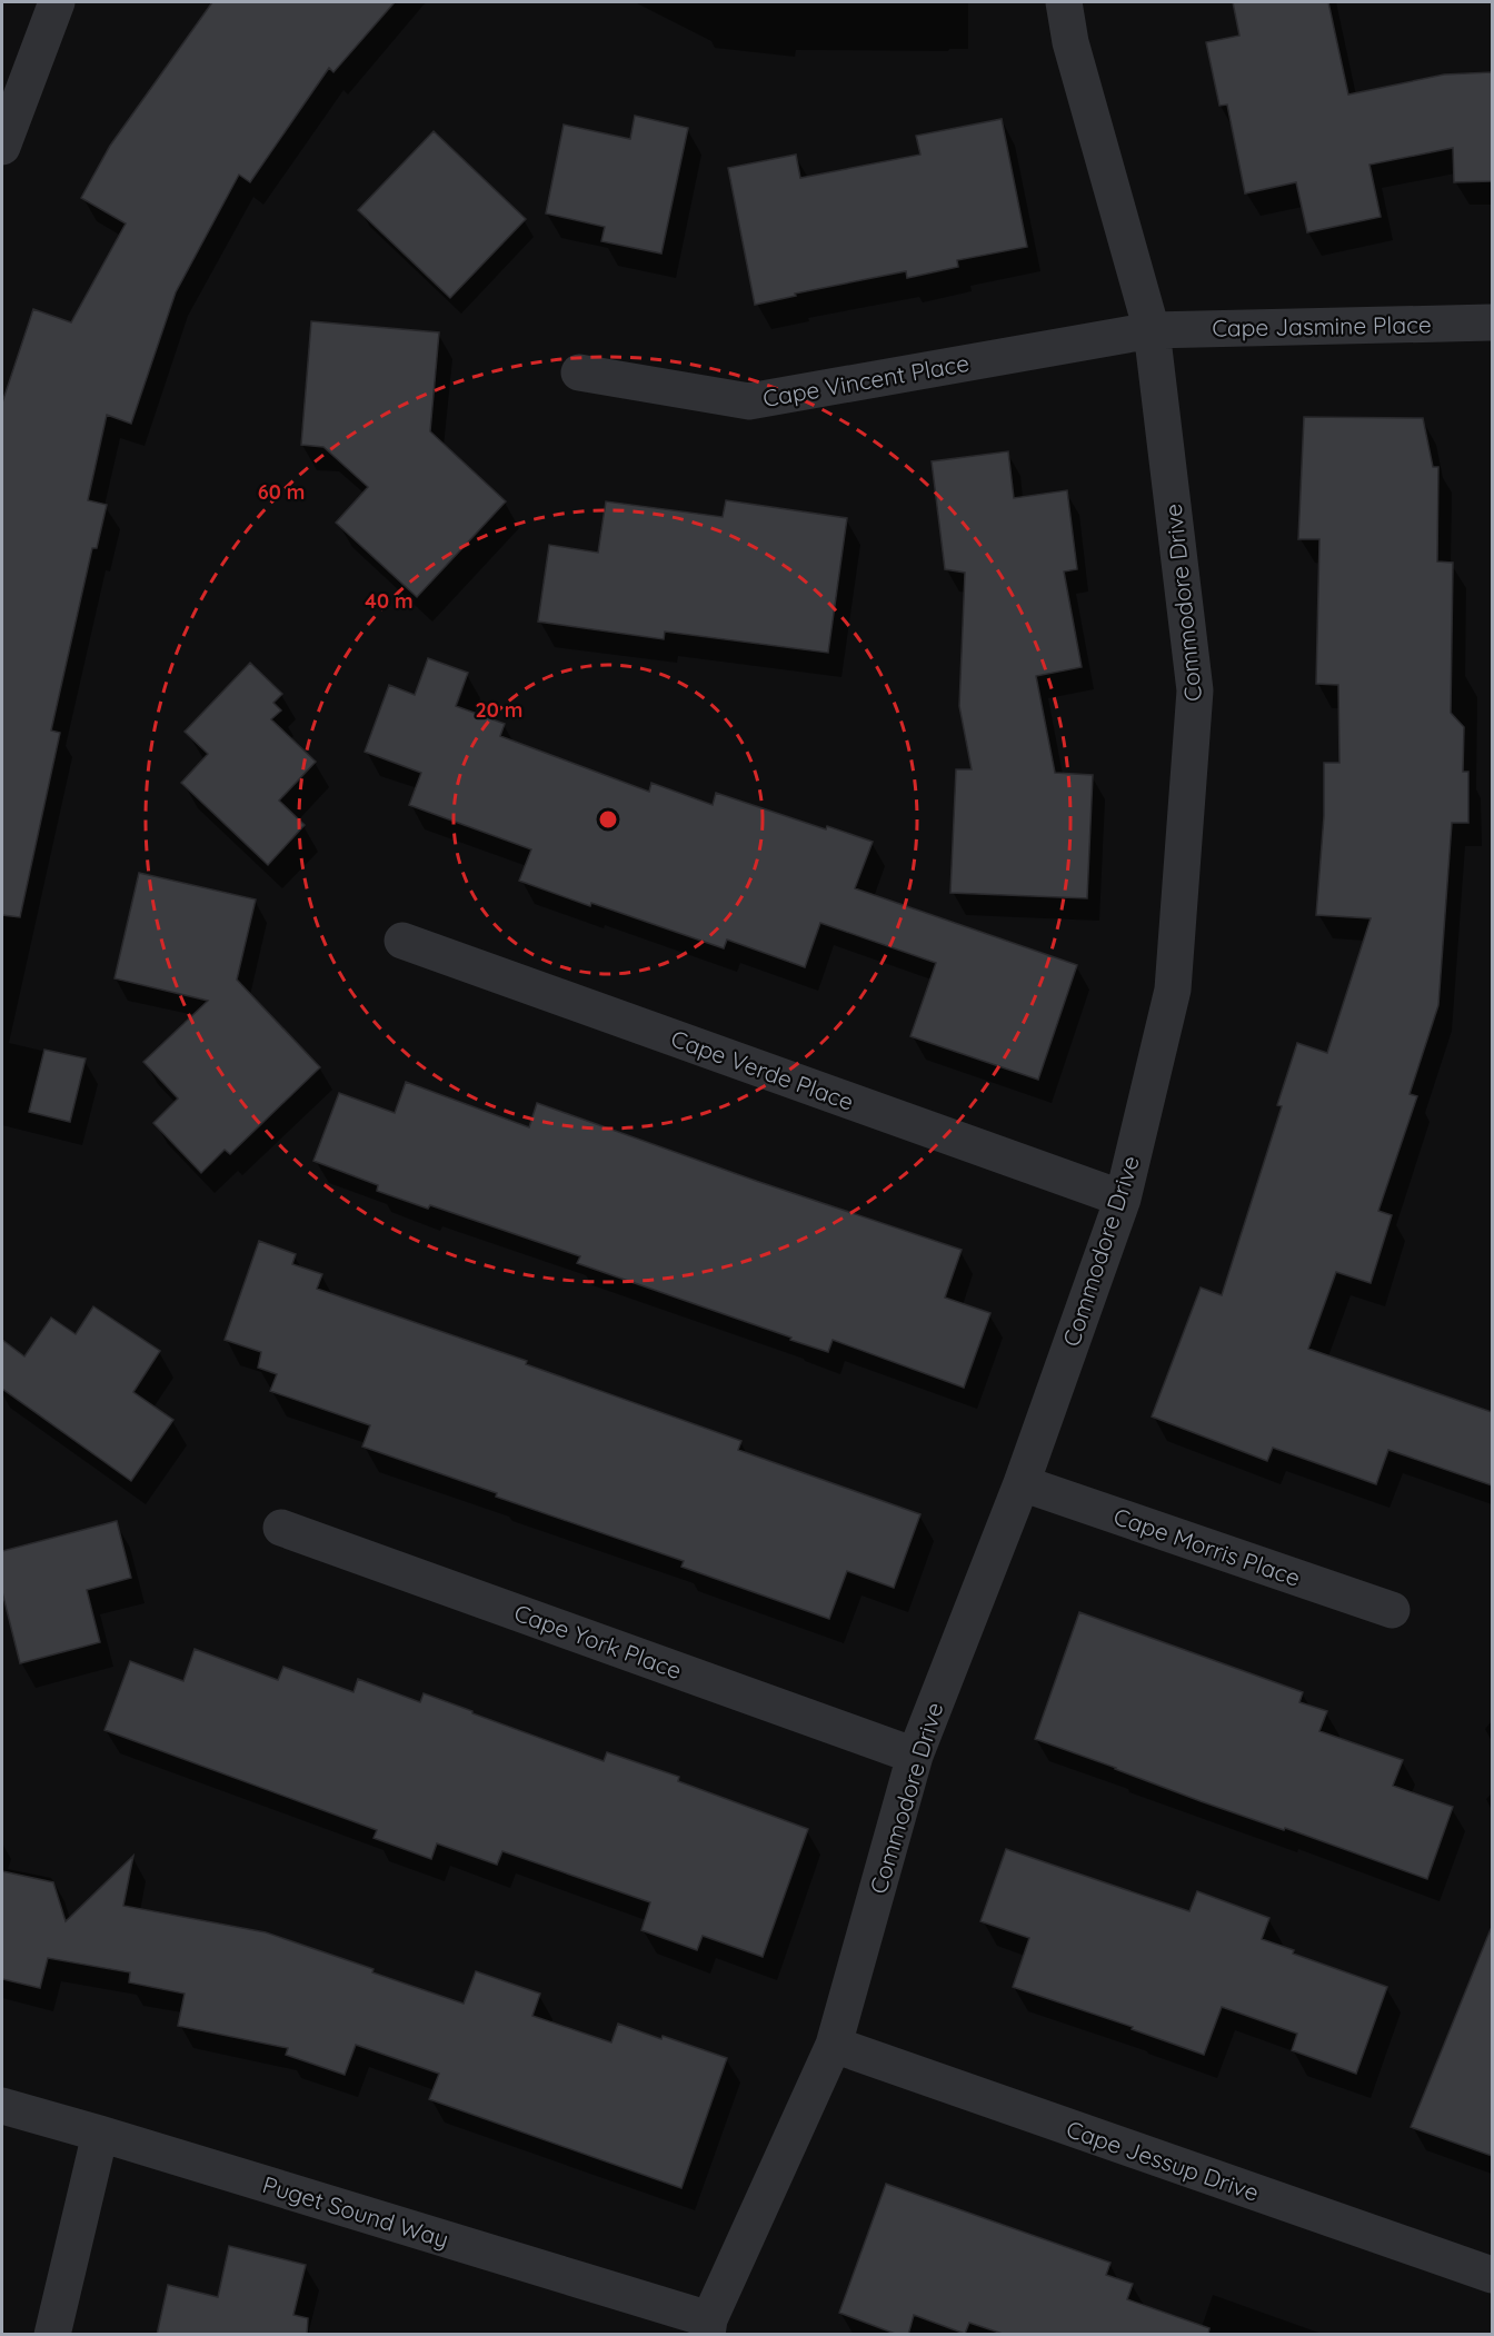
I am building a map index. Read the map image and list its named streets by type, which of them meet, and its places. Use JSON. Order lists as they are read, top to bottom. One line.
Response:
{"streets":{"street":["Cape Jasmine Place","Cape Vincent Place","Commodore Drive","Cape Verde Place","Cape Morris Place","Cape York Place","Cape Jessup Drive","Puget Sound Way"]},"crossings":[["Cape Jasmine Place","Cape Vincent Place"],["Cape Jasmine Place","Commodore Drive"],["Cape Vincent Place","Commodore Drive"],["Commodore Drive","Cape Verde Place"],["Commodore Drive","Cape Morris Place"],["Commodore Drive","Cape York Place"],["Commodore Drive","Cape Jessup Drive"],["Commodore Drive","Puget Sound Way"]],"rings":["60 m","40 m","20 m"]}
